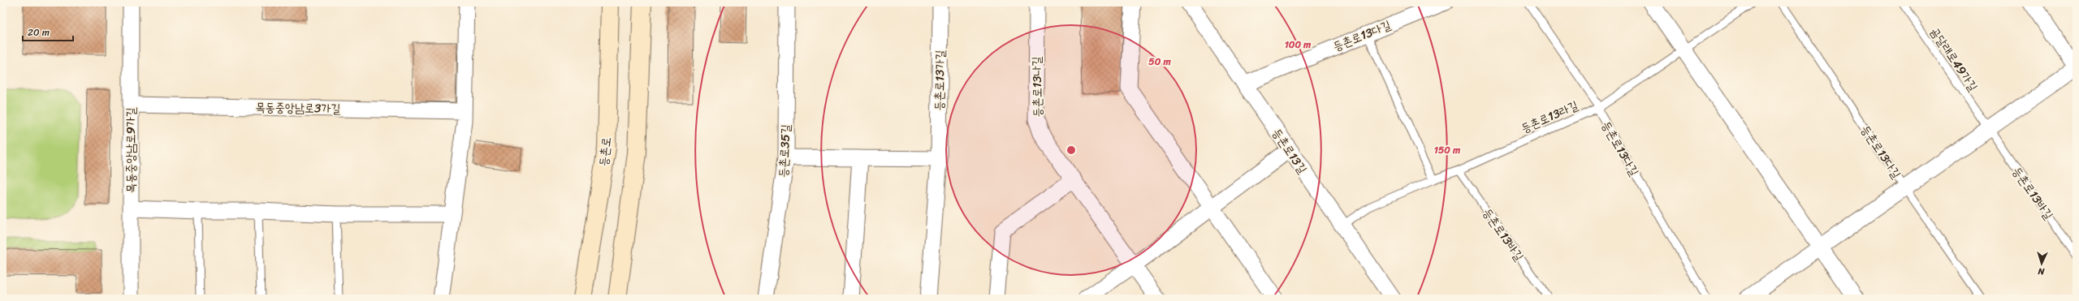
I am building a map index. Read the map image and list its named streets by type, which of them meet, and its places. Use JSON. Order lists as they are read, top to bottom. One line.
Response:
{"streets":{"main road":["등촌로"],"street":["등촌로13다길","등촌로13가길","등촌로13나길","목동중앙남로3가길","목동중앙남로9가길","등촌로35길","등촌로13길"],"lane":["곰달래로49가길","등촌로13라길","등촌로13바길"]},"crossings":[["등촌로13다길","등촌로13라길"],["등촌로13다길","등촌로13길"],["곰달래로49가길","등촌로13바길"],["목동중앙남로3가길","목동중앙남로9가길"],["등촌로13라길","등촌로13길"],["등촌로13라길","등촌로13바길"]],"scale_bar":"20 m","north":"bottom","rings":["100 m","50 m","150 m"]}
